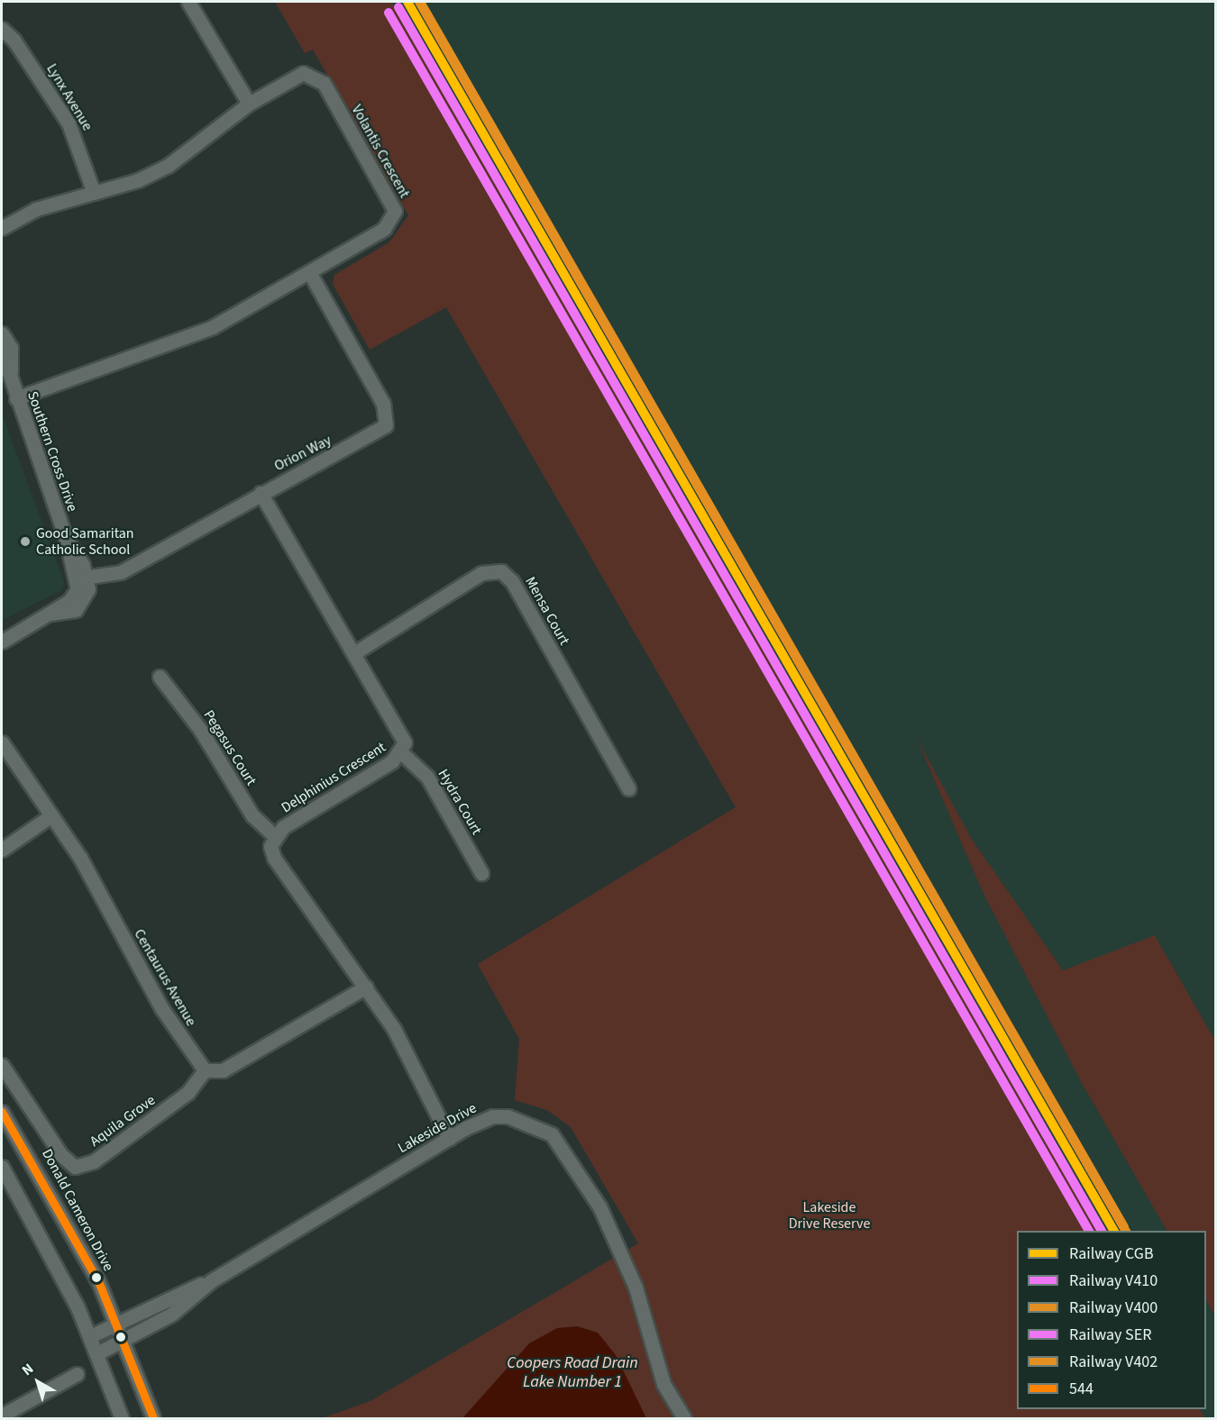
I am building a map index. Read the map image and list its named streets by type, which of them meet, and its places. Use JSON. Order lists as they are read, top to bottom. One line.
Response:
{"streets":{"street":["Lynx Avenue","Volantis Crescent","Southern Cross Drive","Orion Way","Mensa Court","Pegasus Court","Delphinius Crescent","Hydra Court","Centaurus Avenue","Aquila Grove","Lakeside Drive","Donald Cameron Drive"]},"crossings":[["Lynx Avenue","Volantis Crescent"],["Volantis Crescent","Southern Cross Drive"],["Volantis Crescent","Orion Way"],["Southern Cross Drive","Orion Way"],["Orion Way","Delphinius Crescent"],["Mensa Court","Delphinius Crescent"],["Pegasus Court","Delphinius Crescent"],["Delphinius Crescent","Hydra Court"],["Centaurus Avenue","Aquila Grove"],["Lakeside Drive","Donald Cameron Drive"]],"water":["Coopers Road Drain Lake Number 1"],"parks":["Lakeside Drive Reserve"],"places":["Good Samaritan Catholic School"],"lines":["rail line CGB","rail line V400","rail line V402","rail line V410","rail line SER","transit line 544"],"legend":["Railway CGB","Railway V410","Railway V400","Railway SER","Railway V402","544"],"north":"top left"}
